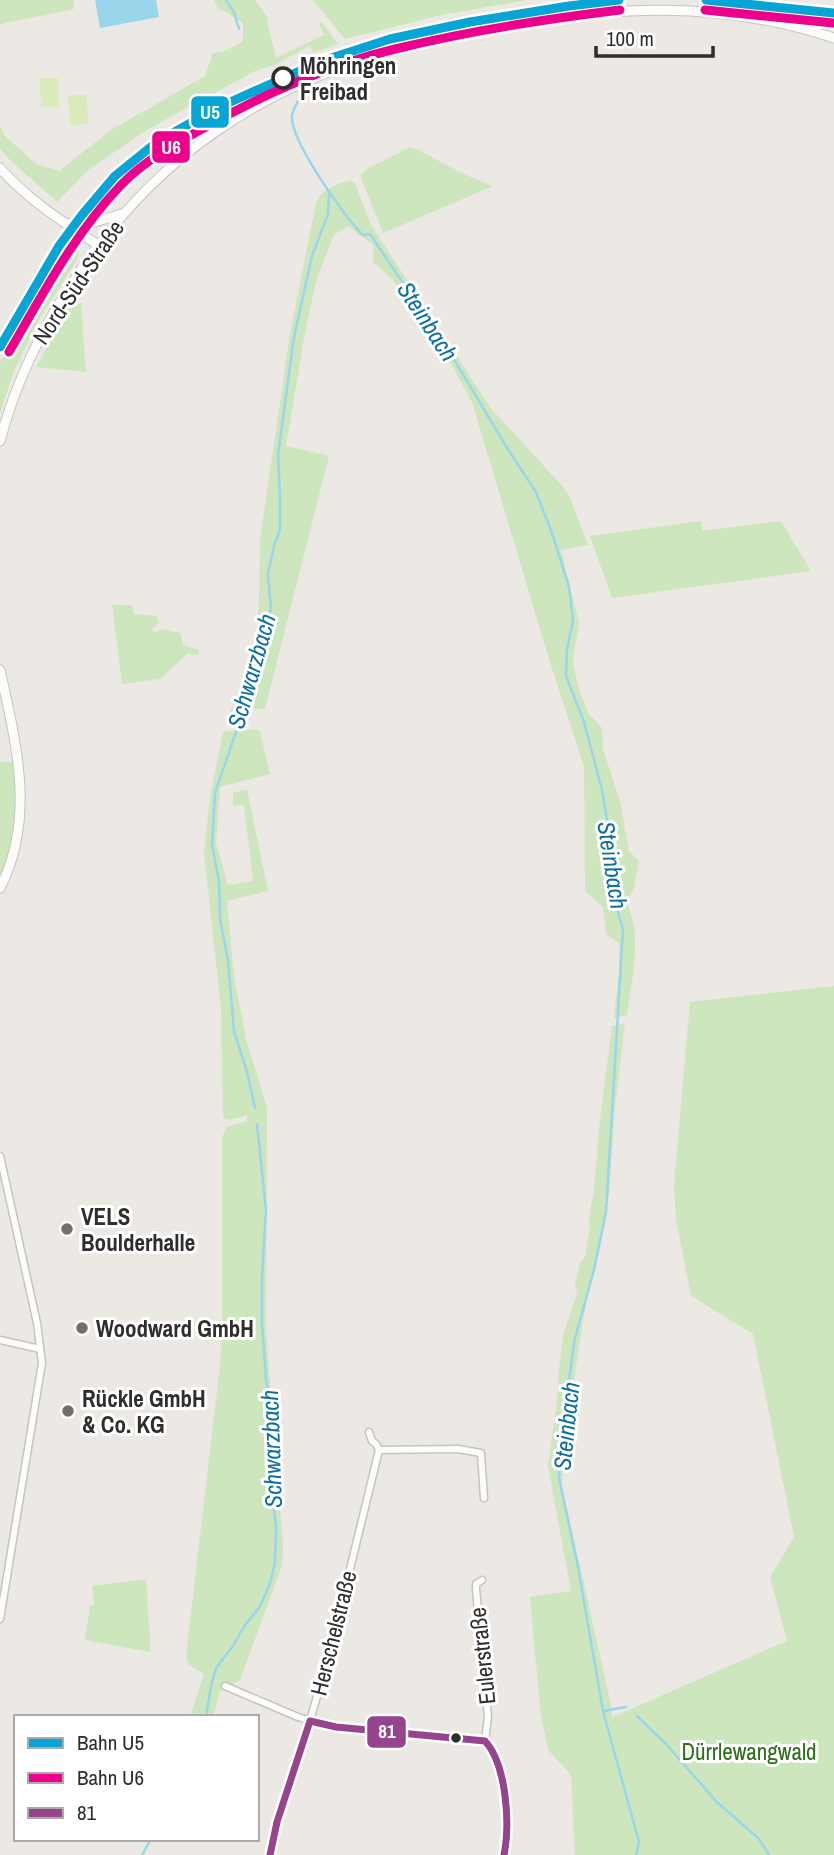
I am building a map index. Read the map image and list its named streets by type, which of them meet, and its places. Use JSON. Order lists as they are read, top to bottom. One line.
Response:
{"streets":{"main road":["Nord-Süd-Straße"],"street":["Herschelstraße","Eulerstraße"]},"water":["Steinbach","Schwarzbach"],"parks":["Dürrlewangwald"],"places":["Möhringen Freibad","VELS Boulderhalle","Woodward GmbH","Rückle GmbH & Co. KG"],"lines":["rail line U5","rail line U6","transit line 81"],"legend":["Bahn U5","Bahn U6","81"],"scale_bar":"100 m"}
